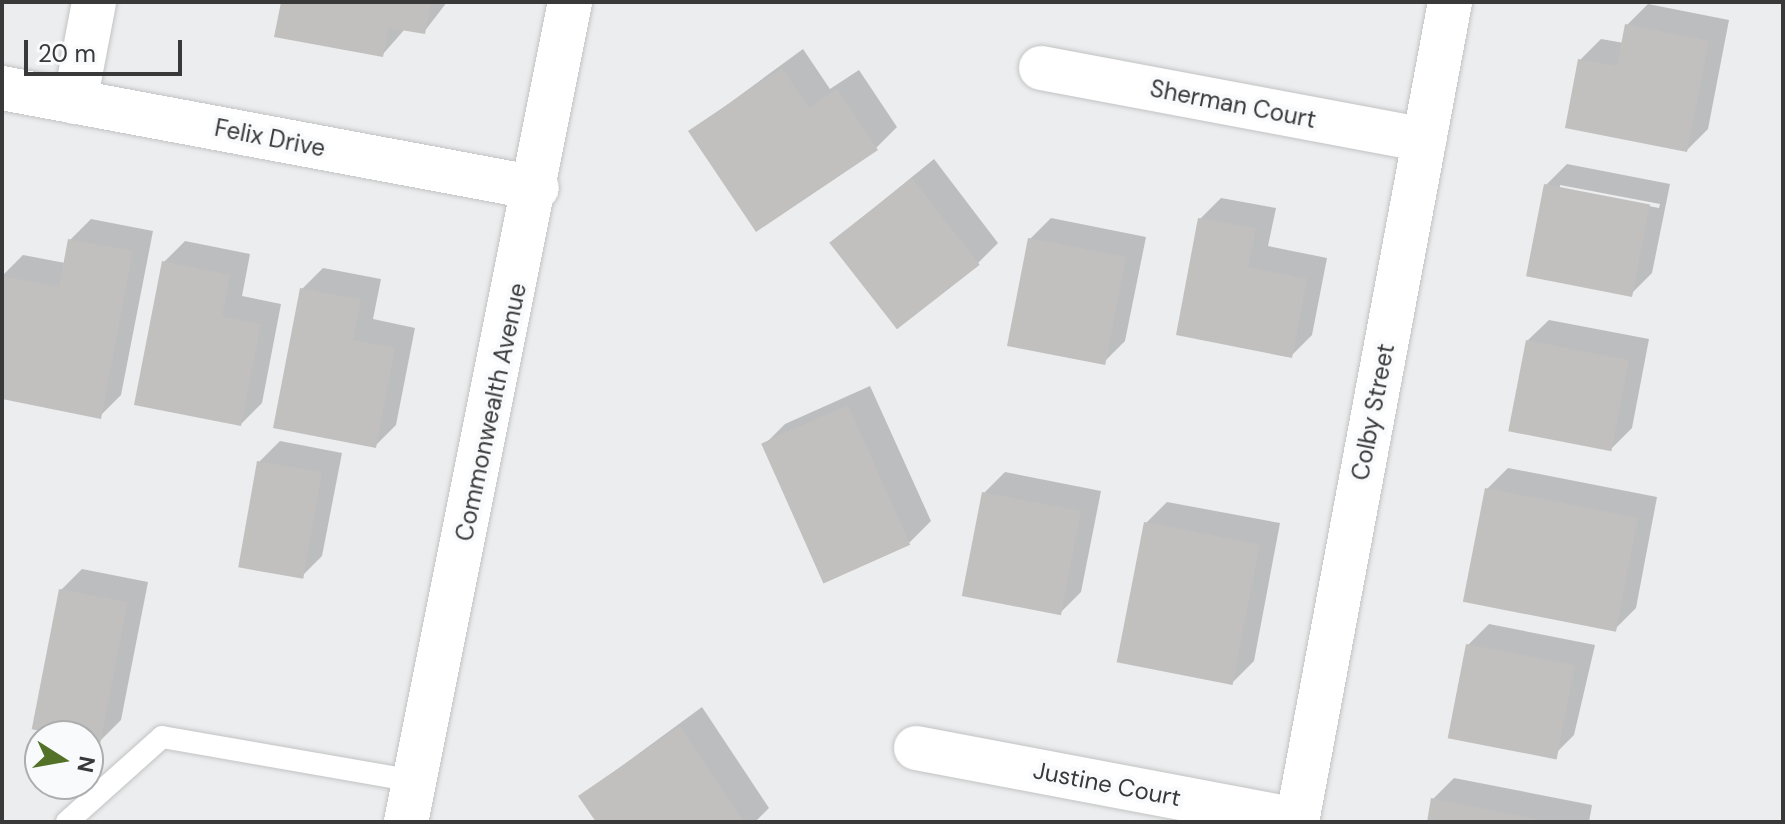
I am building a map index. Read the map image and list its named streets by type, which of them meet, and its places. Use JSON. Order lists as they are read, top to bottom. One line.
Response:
{"streets":{"street":["Sherman Court","Felix Drive","Commonwealth Avenue","Colby Street","Justine Court"]},"crossings":[["Sherman Court","Colby Street"],["Felix Drive","Commonwealth Avenue"],["Colby Street","Justine Court"]],"scale_bar":"20 m","north":"right"}
